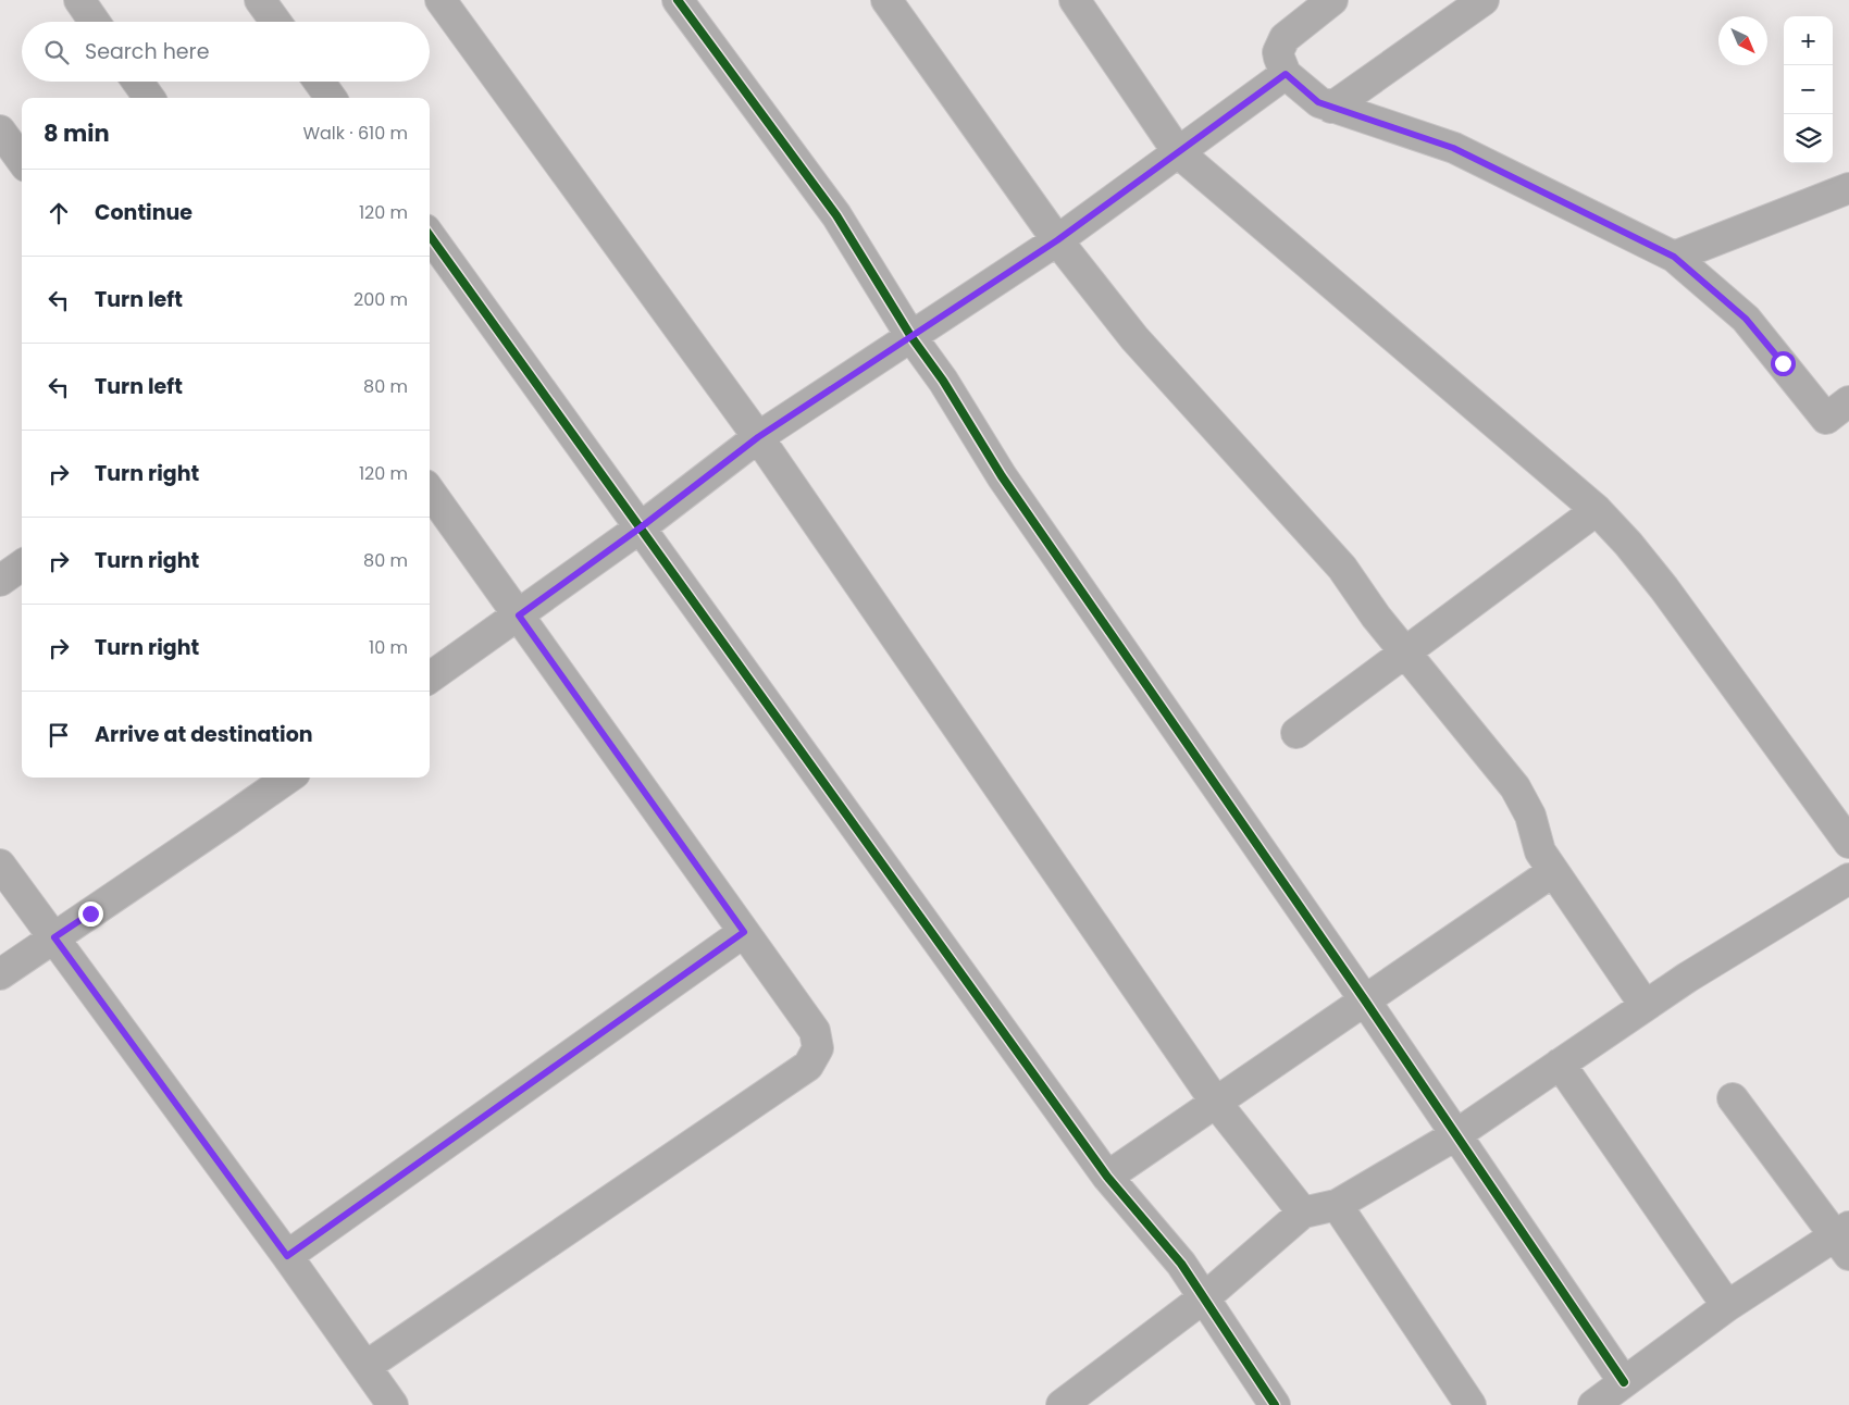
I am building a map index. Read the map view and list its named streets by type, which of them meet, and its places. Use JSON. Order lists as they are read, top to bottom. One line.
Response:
{"north":"bottom right","page":{"map_buttons":["+","−"],"search":"Search here","heading":["8 min","Walk · 610 m"],"list":[["Continue","120 m"],["Turn left","200 m"],["Turn left","80 m"],["Turn right","120 m"],["Turn right","80 m"],["Turn right","10 m"],"Arrive at destination"]}}
